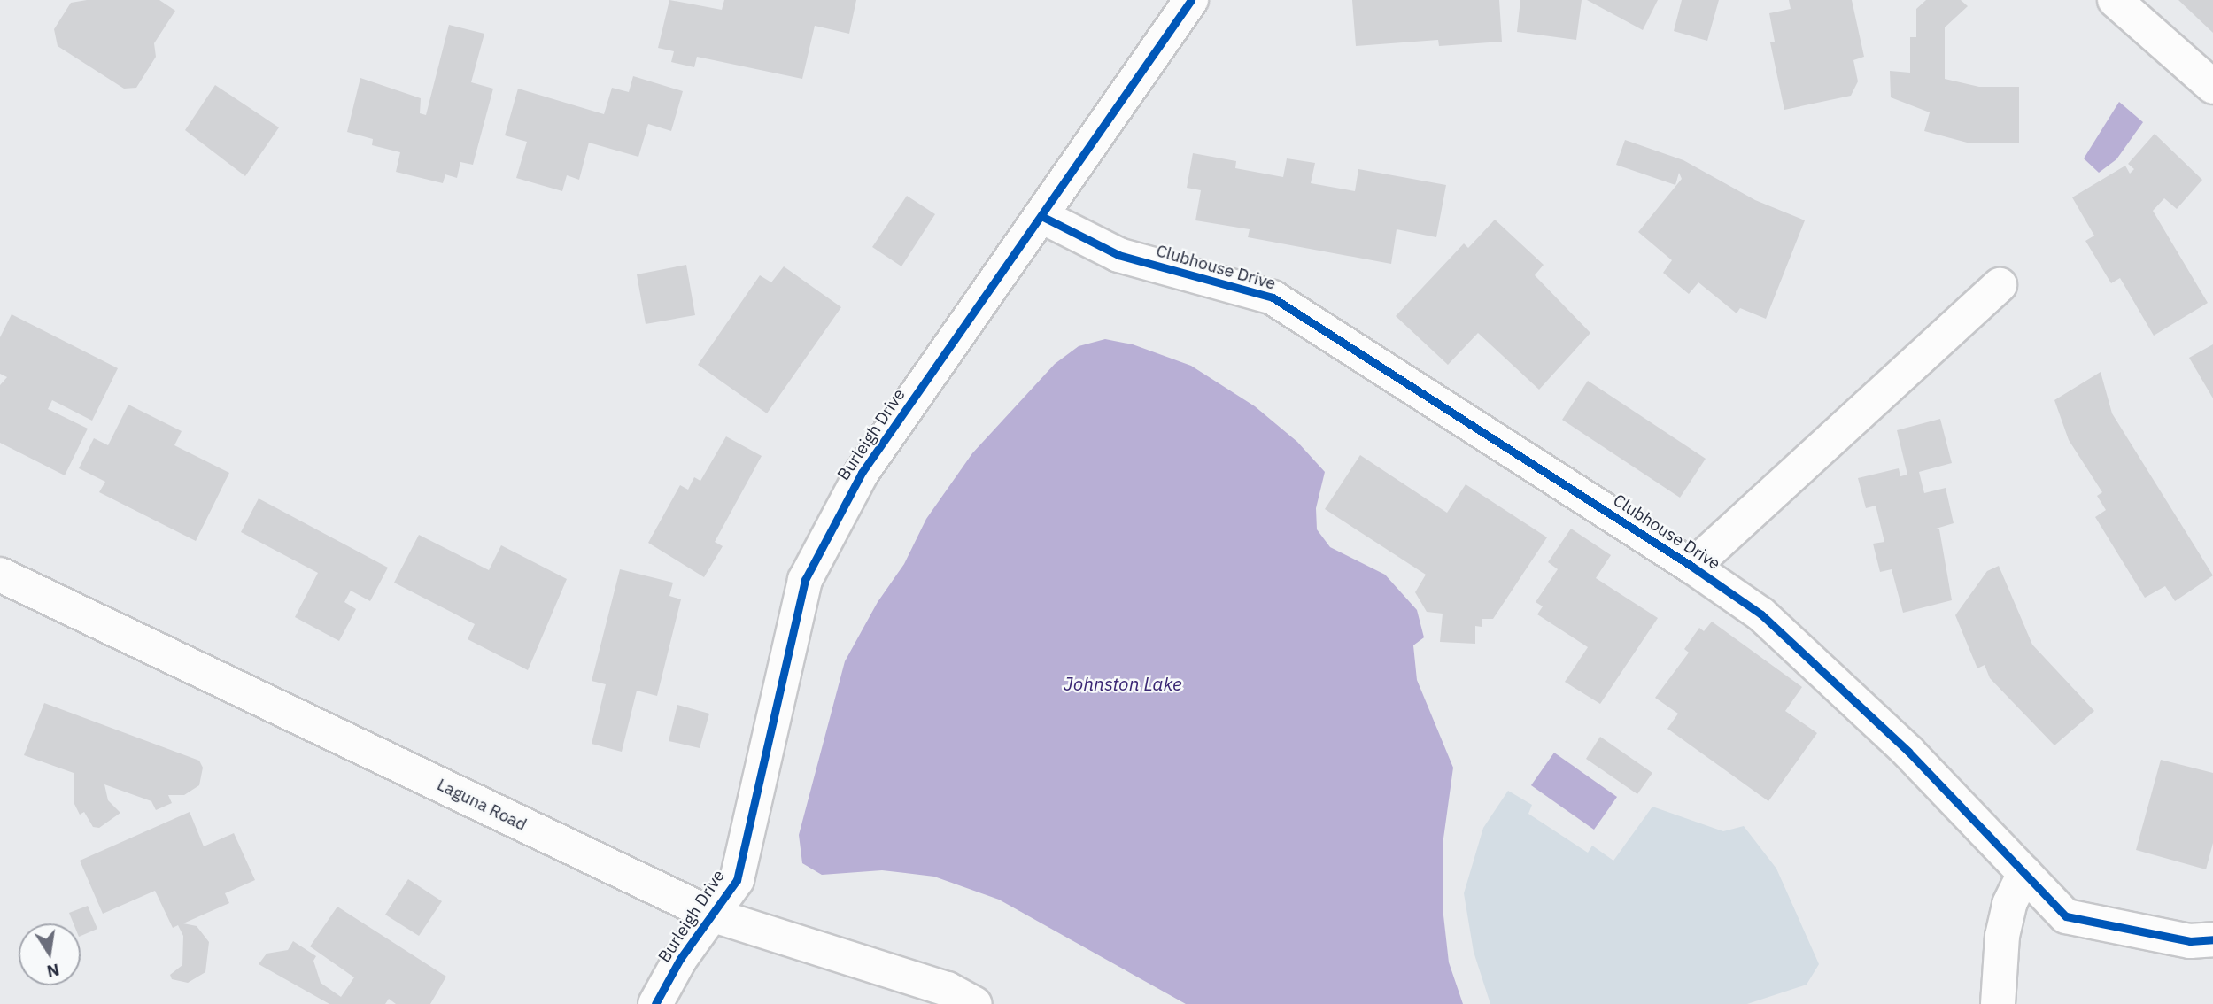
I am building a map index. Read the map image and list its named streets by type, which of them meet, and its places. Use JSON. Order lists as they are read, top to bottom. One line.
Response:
{"streets":{"street":["Clubhouse Drive","Burleigh Drive","Laguna Road"]},"crossings":[["Clubhouse Drive","Burleigh Drive"],["Burleigh Drive","Laguna Road"]],"water":["Johnston Lake"],"north":"bottom"}
